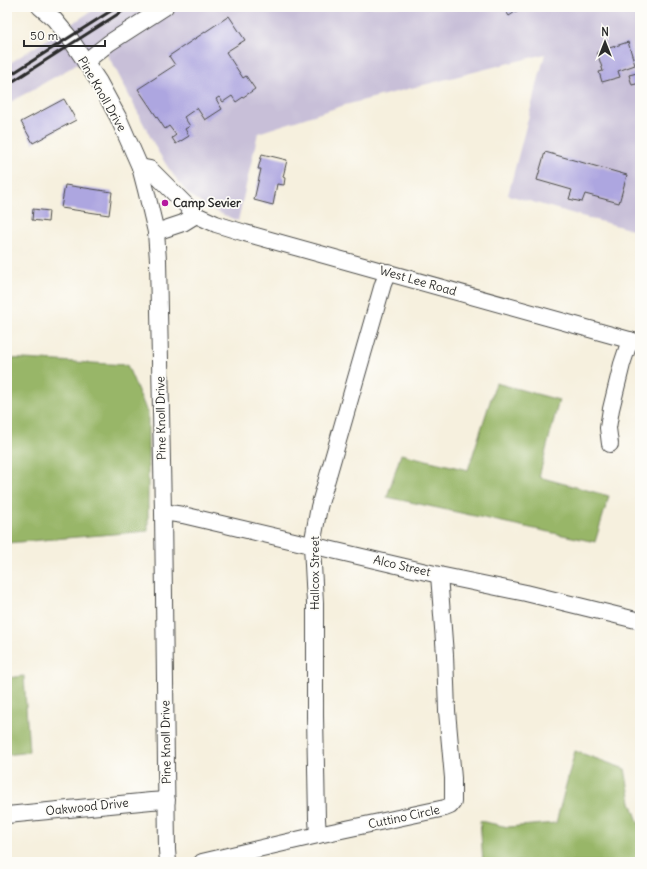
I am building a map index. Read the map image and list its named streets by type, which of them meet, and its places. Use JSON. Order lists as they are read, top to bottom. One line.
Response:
{"streets":{"street":["Pine Knoll Drive","West Lee Road","Alco Street","Hallcox Street","Oakwood Drive","Cuttino Circle"]},"crossings":[["Pine Knoll Drive","West Lee Road"],["Pine Knoll Drive","Alco Street"],["Pine Knoll Drive","Oakwood Drive"],["West Lee Road","Hallcox Street"],["Alco Street","Hallcox Street"],["Alco Street","Cuttino Circle"],["Hallcox Street","Cuttino Circle"]],"places":["Camp Sevier"],"scale_bar":"50 m","north":"top"}
